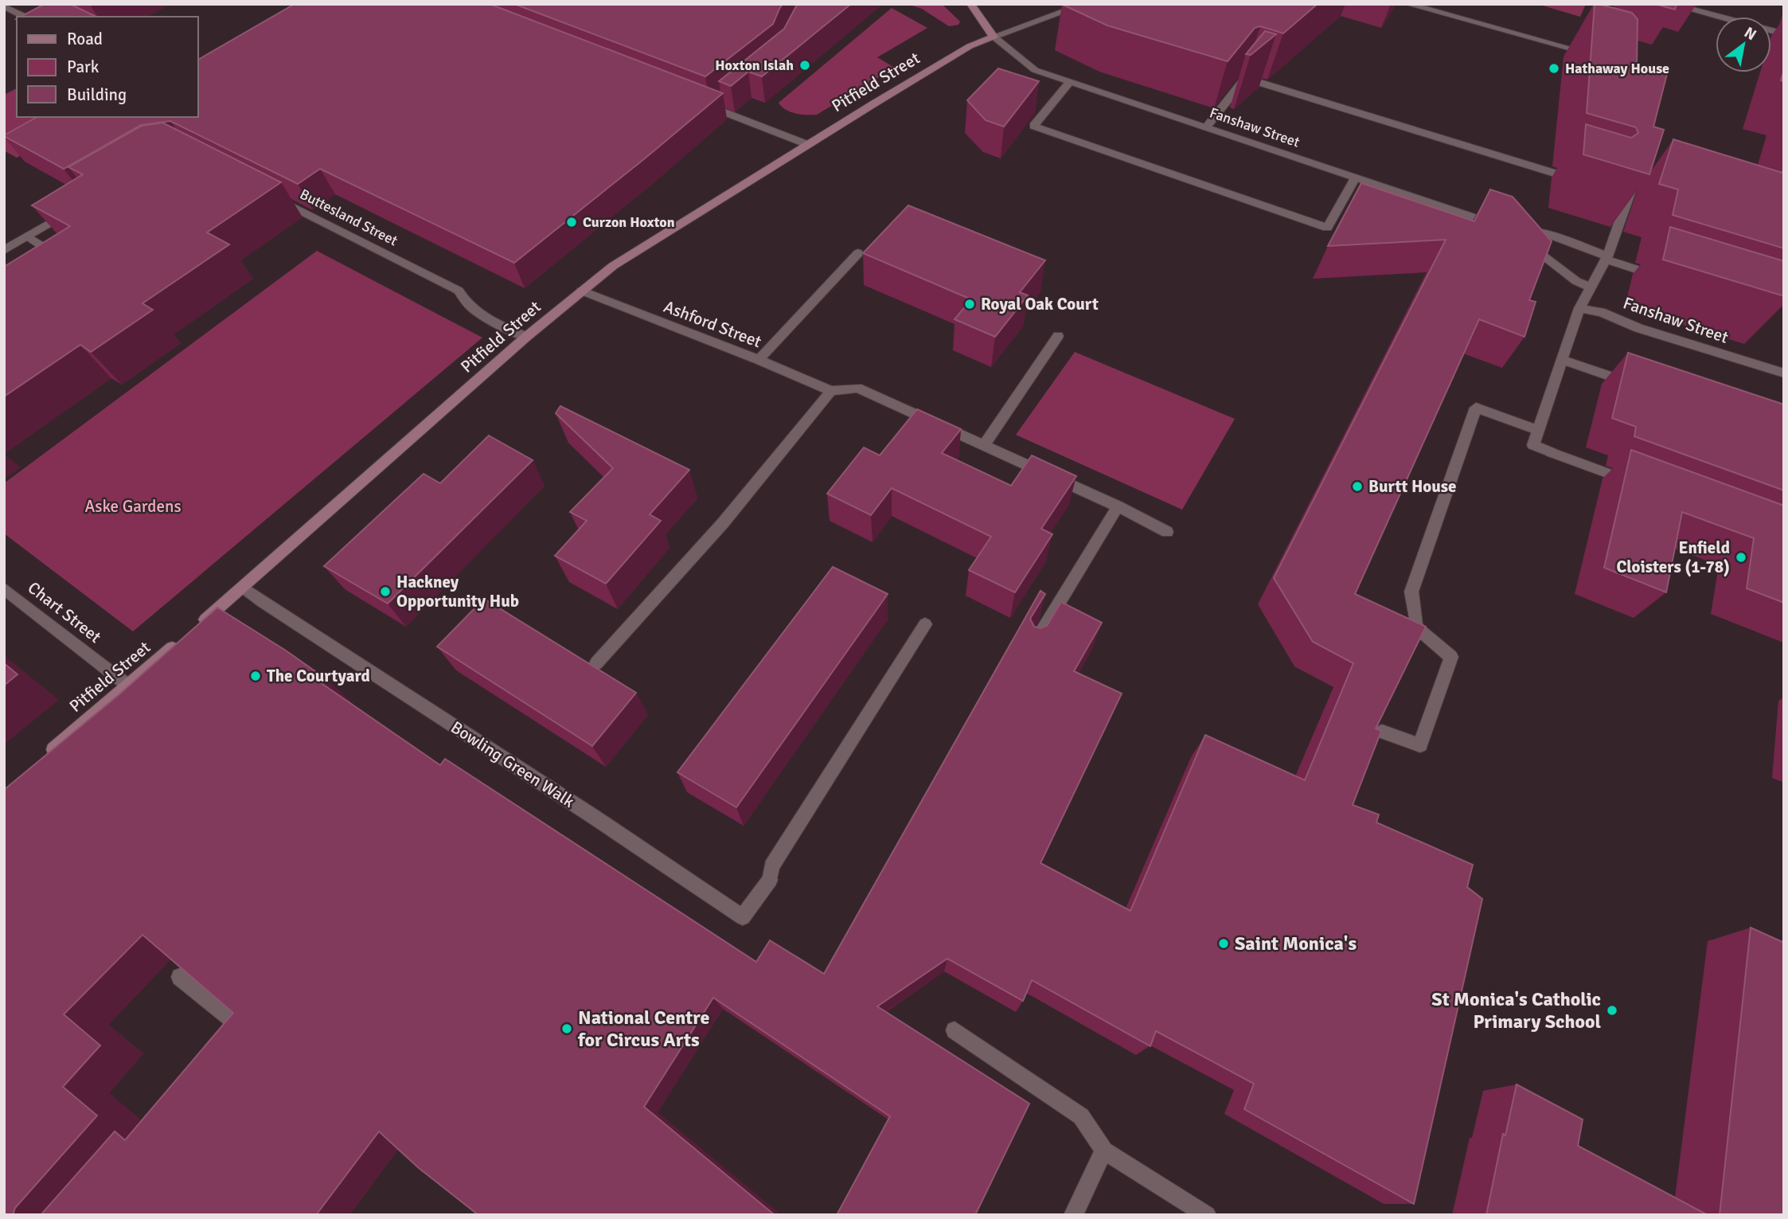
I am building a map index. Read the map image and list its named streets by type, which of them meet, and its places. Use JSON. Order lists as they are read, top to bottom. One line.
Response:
{"streets":{"street":["Pitfield Street","Fanshaw Street","Buttesland Street","Ashford Street","Chart Street","Bowling Green Walk"]},"crossings":[["Pitfield Street","Fanshaw Street"],["Pitfield Street","Buttesland Street"],["Pitfield Street","Ashford Street"],["Pitfield Street","Chart Street"],["Pitfield Street","Bowling Green Walk"]],"parks":["Aske Gardens"],"places":["Hoxton Islah","Hathaway House","Curzon Hoxton","Royal Oak Court","Burtt House","Enfield Cloisters (1-78)","Hackney Opportunity Hub","The Courtyard","Saint Monica's","St Monica's Catholic Primary School","National Centre for Circus Arts"],"legend":["Road","Park","Building"],"north":"top right"}
